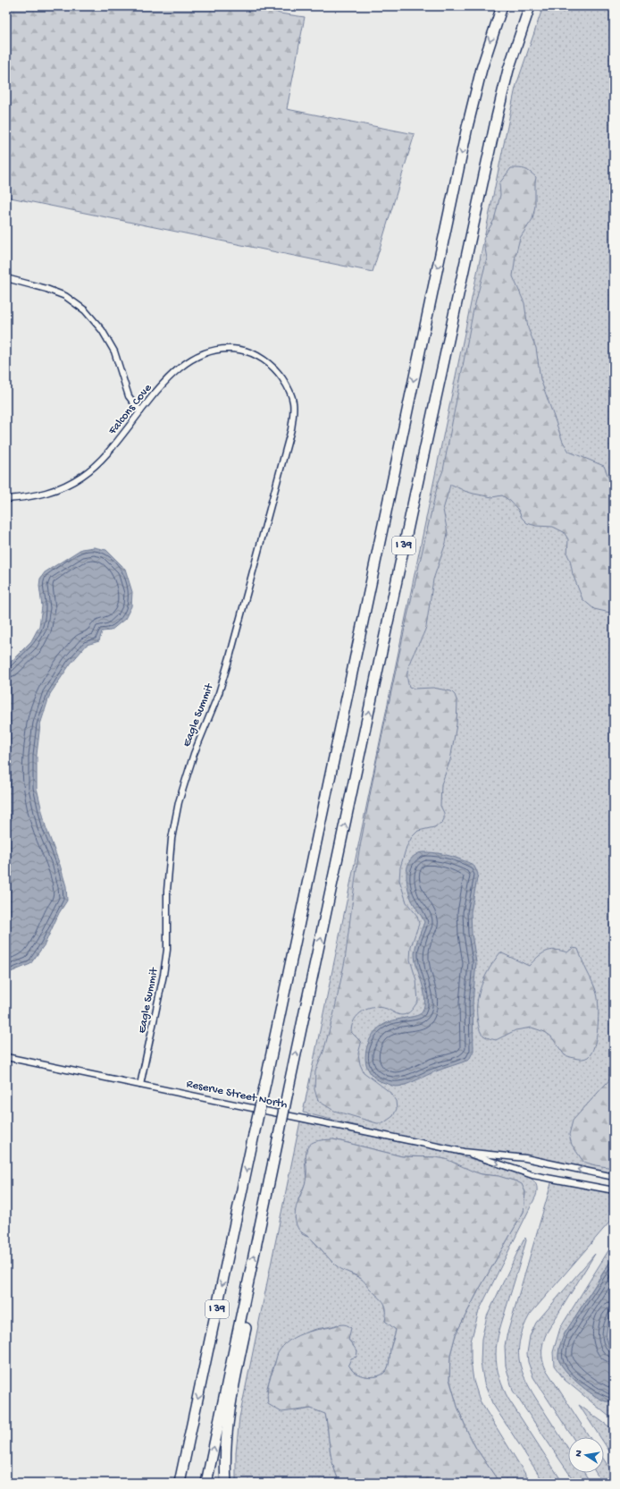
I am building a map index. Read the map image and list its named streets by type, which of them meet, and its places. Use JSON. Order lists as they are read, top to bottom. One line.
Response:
{"streets":{"highway":["I 39"],"street":["Falcons Cove","Eagle Summit","Reserve Street North"]},"crossings":[["Falcons Cove","Eagle Summit"],["Eagle Summit","Reserve Street North"]],"north":"left"}
